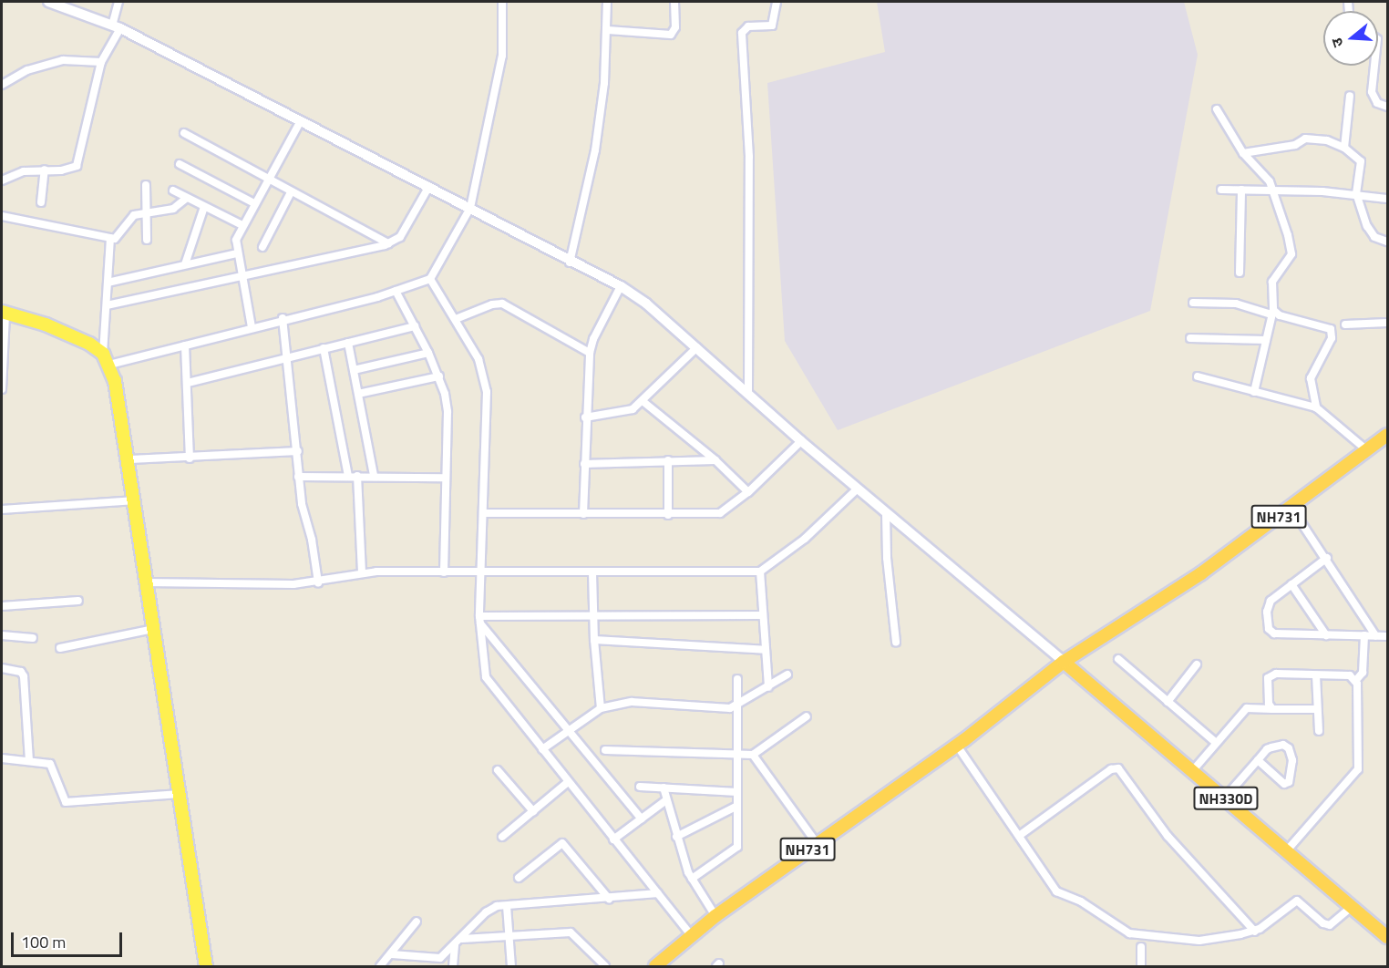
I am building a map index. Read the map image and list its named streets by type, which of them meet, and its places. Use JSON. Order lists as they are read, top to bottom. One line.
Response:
{"streets":{"highway":["NH731","NH330D"]},"crossings":[["NH731","NH330D"]],"scale_bar":"100 m","north":"left"}
